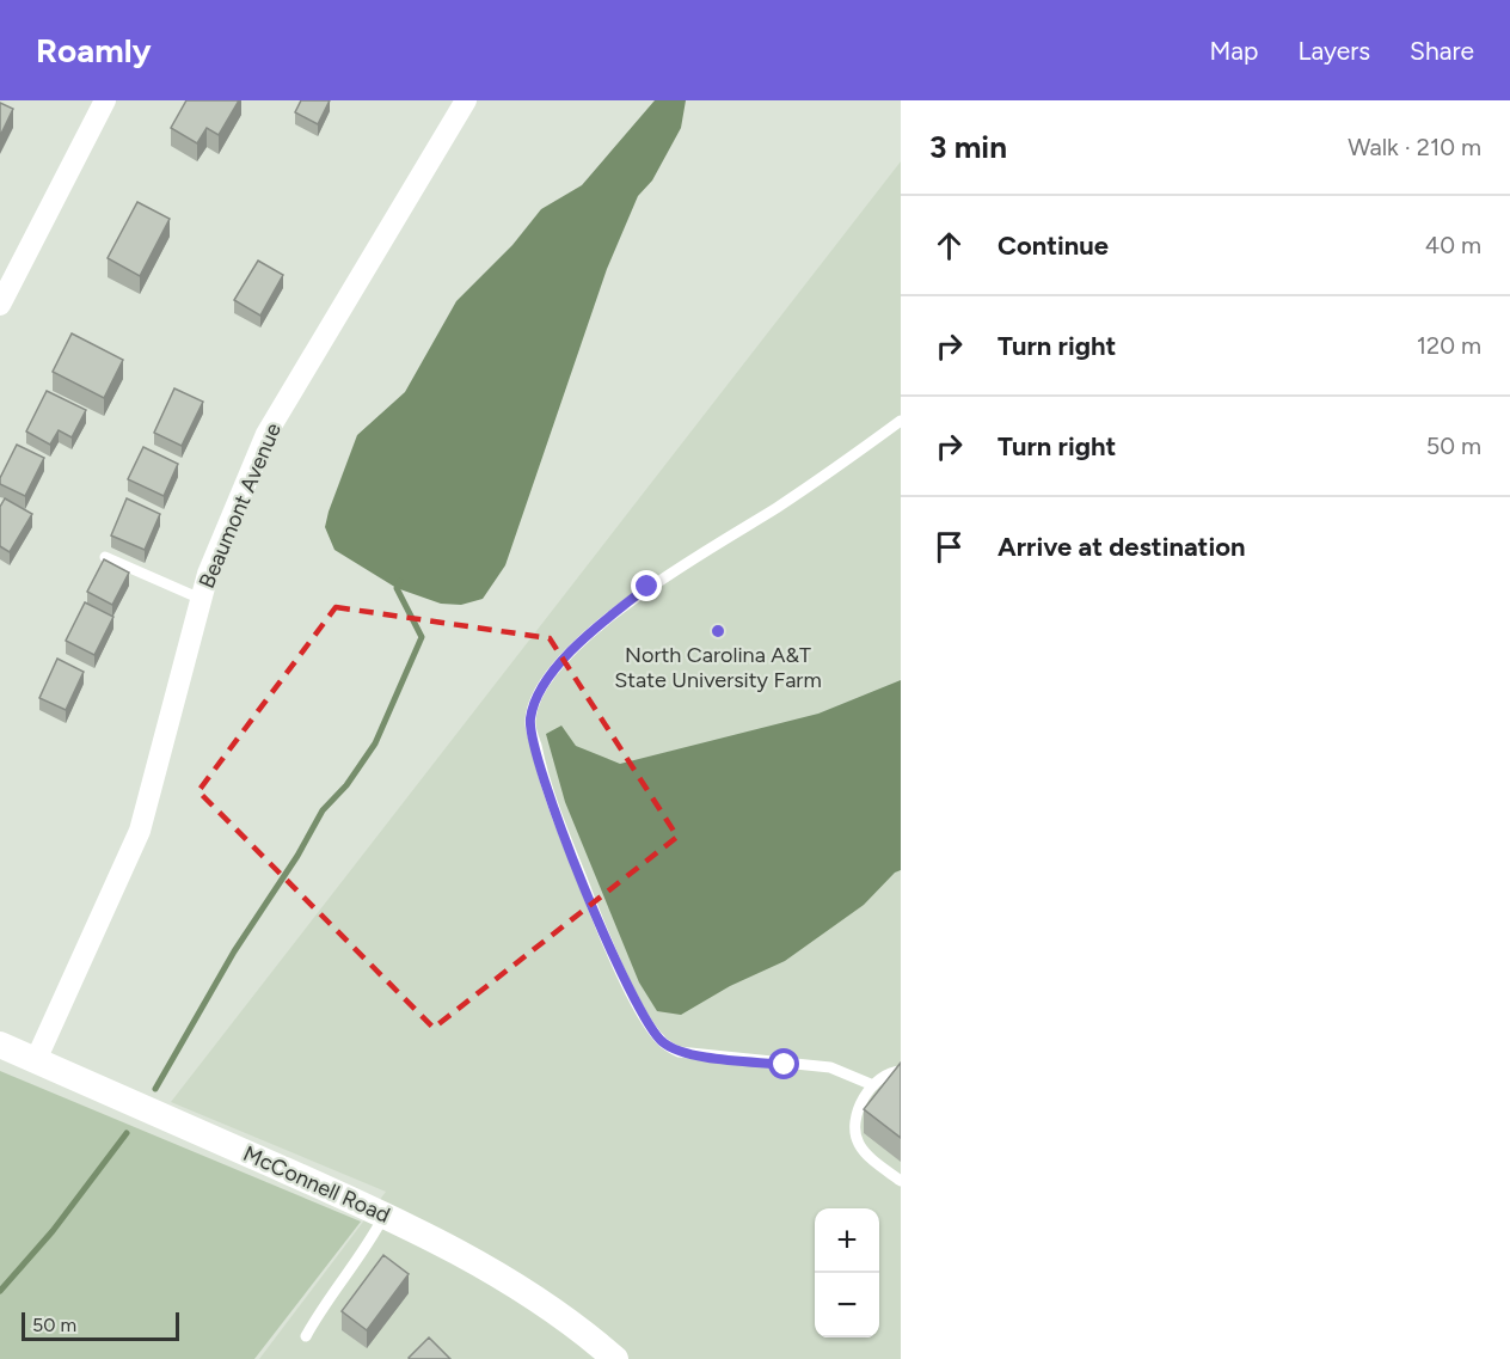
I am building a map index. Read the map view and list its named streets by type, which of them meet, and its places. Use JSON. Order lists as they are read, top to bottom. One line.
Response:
{"streets":{"street":["Beaumont Avenue","McConnell Road"]},"crossings":[["Beaumont Avenue","McConnell Road"]],"places":["North Carolina A&T State University Farm"],"scale_bar":"50 m","page":{"header":"Roamly","nav":["Map","Layers","Share"],"heading":["3 min","Walk · 210 m"],"list":[["Continue","40 m"],["Turn right","120 m"],["Turn right","50 m"],"Arrive at destination"],"map_buttons":["+","−"],"scale":"50 m"}}
